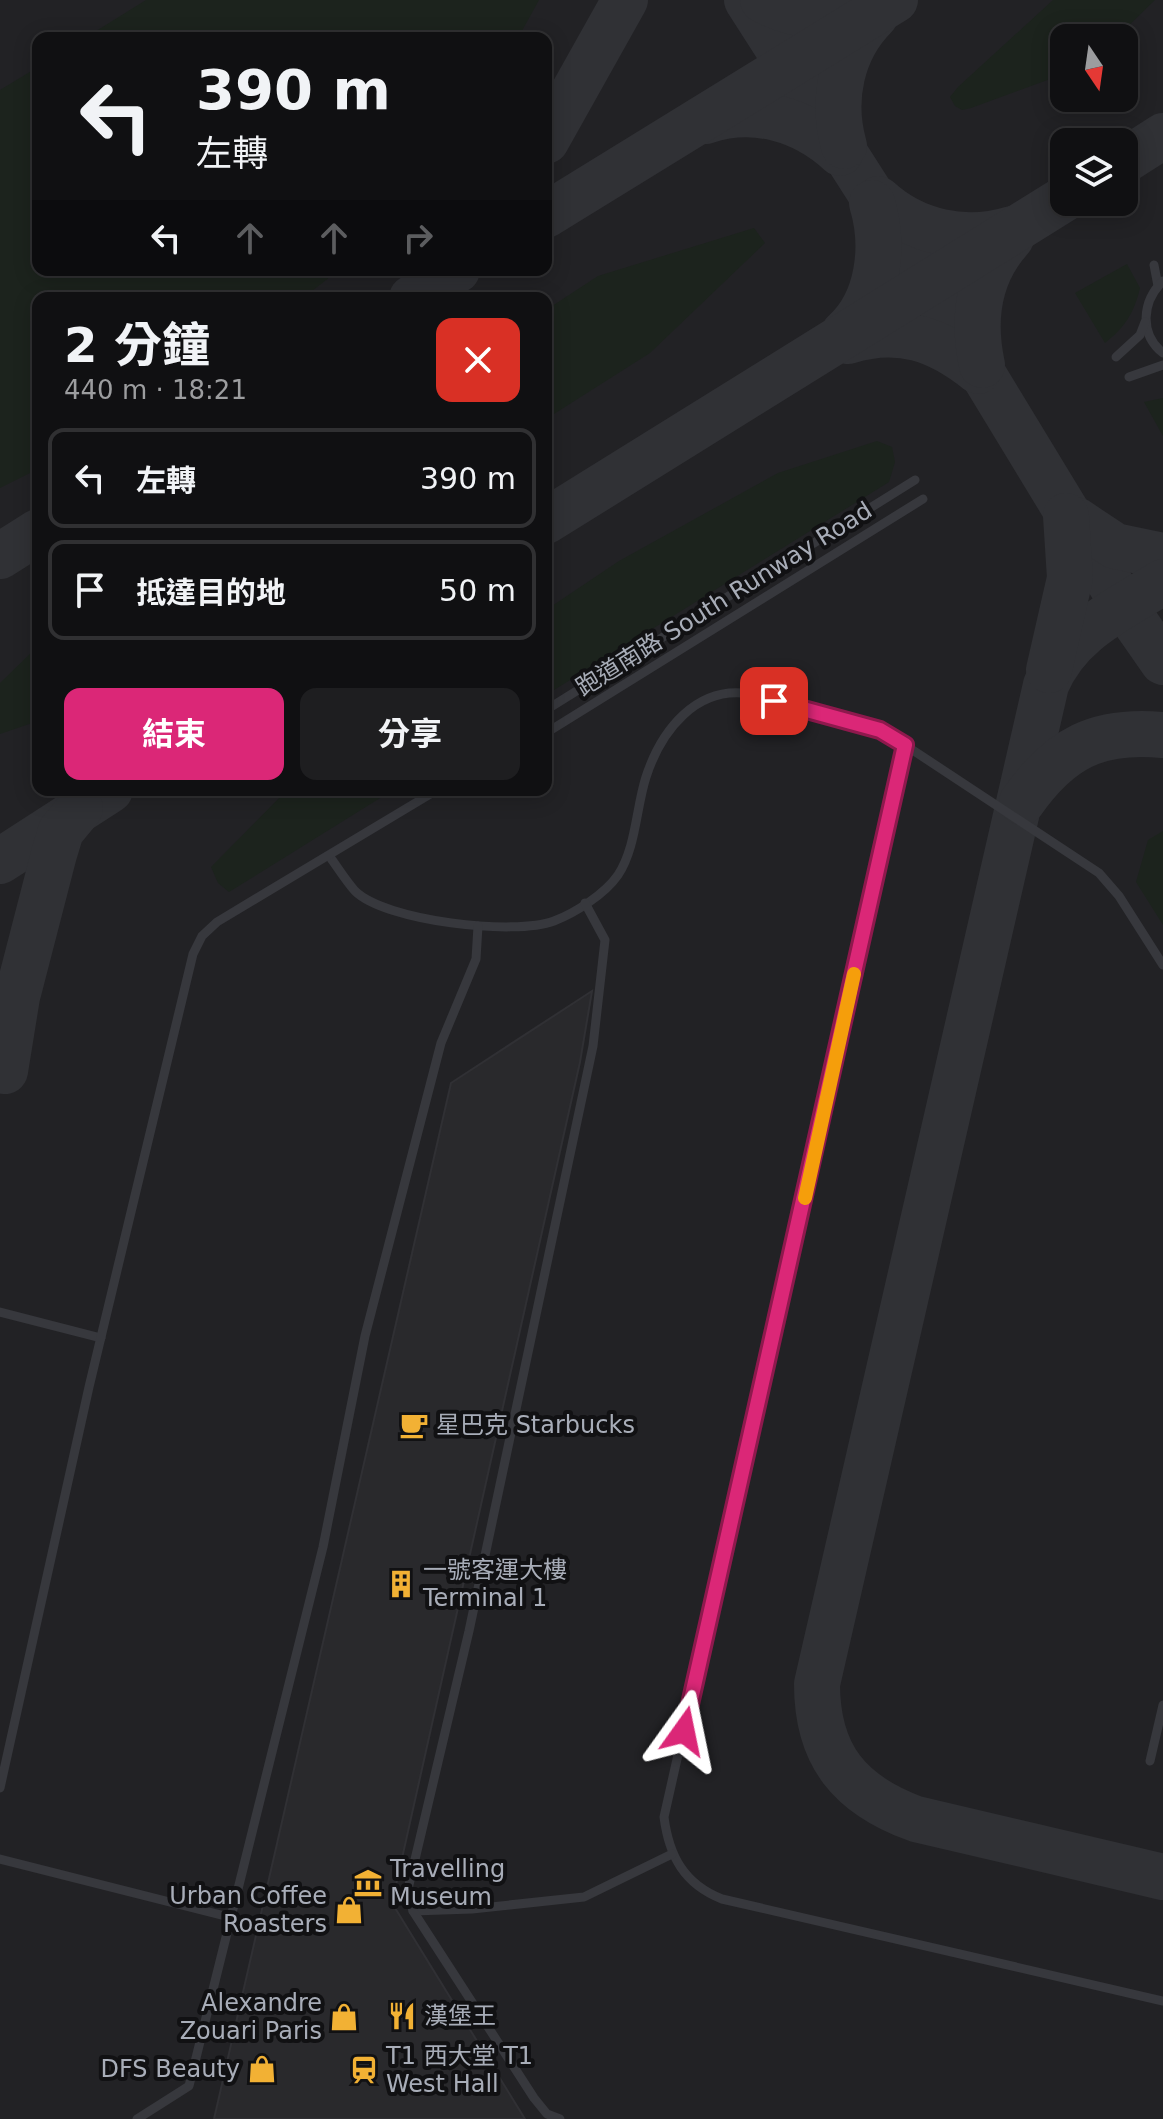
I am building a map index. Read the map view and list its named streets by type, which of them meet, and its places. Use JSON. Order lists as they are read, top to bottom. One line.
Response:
{"streets":{"lane":["跑道南路 South Runway Road"]},"places":{"cafe":["星巴克 Starbucks"],"building":["一號客運大樓 Terminal 1"],"museum":["Travelling Museum"],"shop":["Urban Coffee Roasters","Alexandre Zouari Paris","DFS Beauty"],"restaurant":["漢堡王"],"station":["T1 西大堂 T1 West Hall"]},"north":"bottom","page":{"turn":["390 m","左轉"],"heading":["2 分鐘","440 m · 18:21"],"list":[{"name":"左轉","value":"390 m"},{"name":"抵達目的地","value":"50 m"}],"buttons":["結束","分享"]}}
